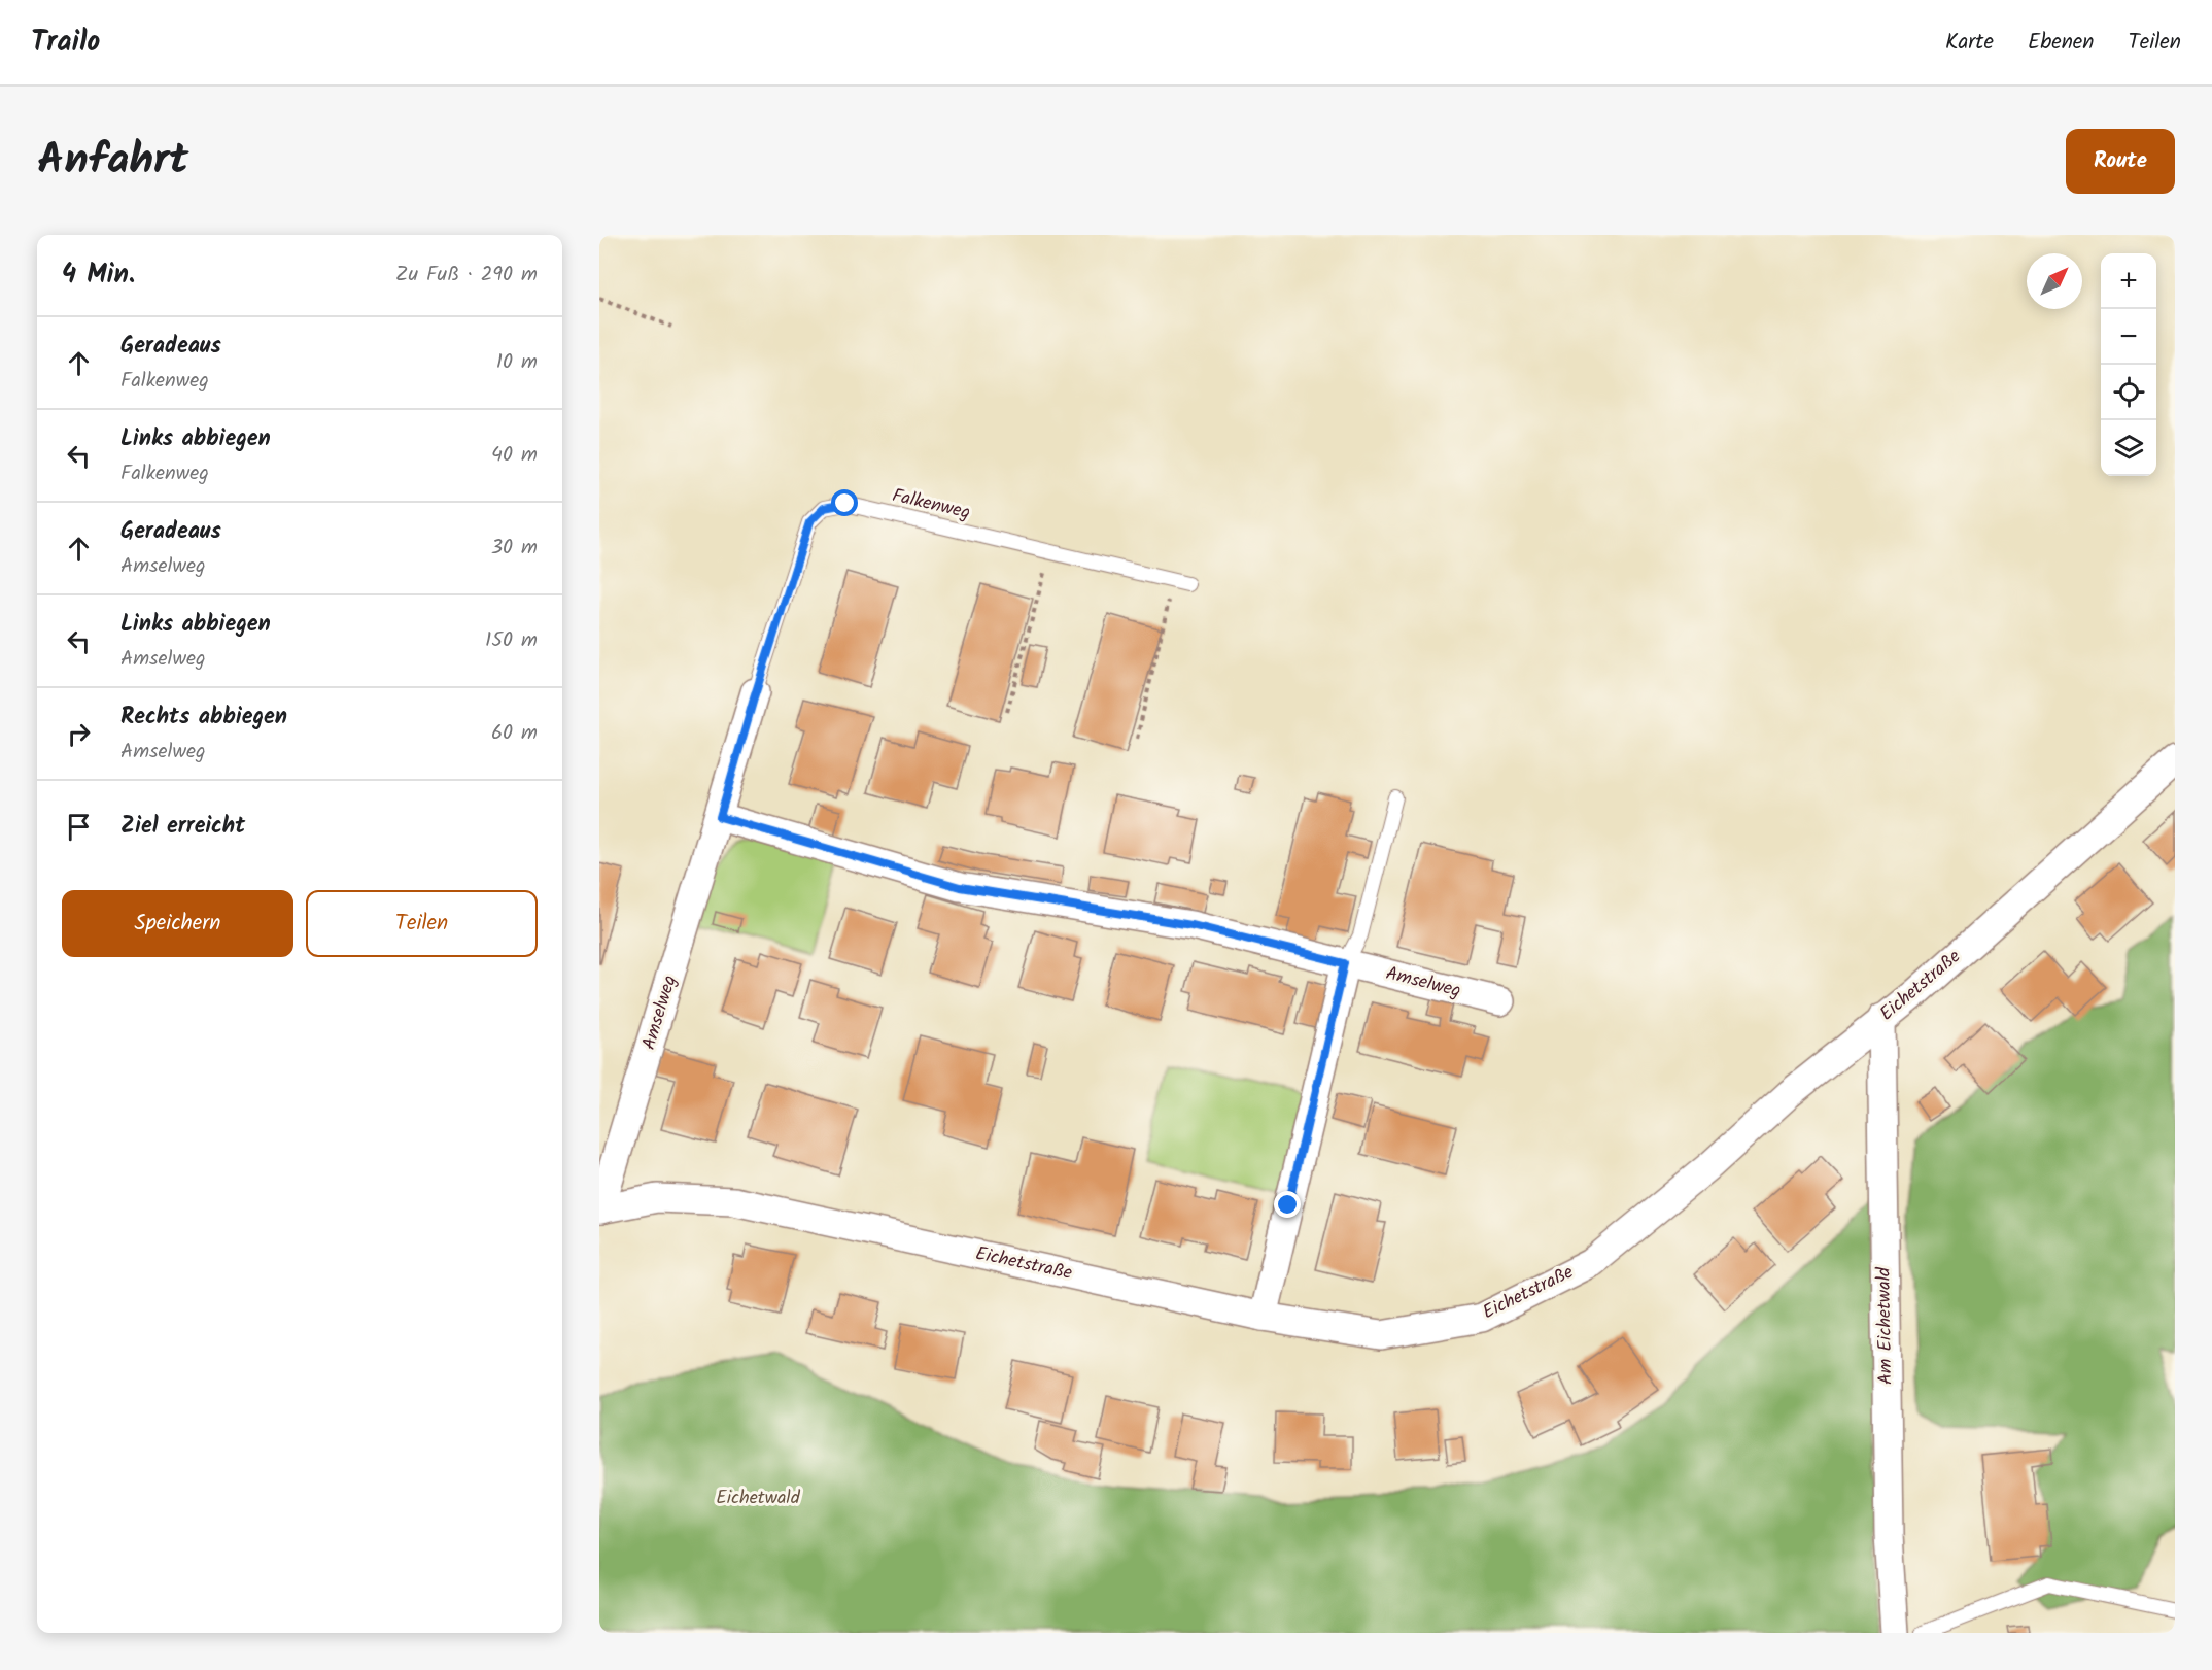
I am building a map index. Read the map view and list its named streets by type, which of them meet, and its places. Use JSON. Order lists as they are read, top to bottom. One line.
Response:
{"streets":{"street":["Amselweg","Eichetstraße","Am Eichetwald"],"lane":["Falkenweg"]},"crossings":[["Falkenweg","Amselweg"],["Amselweg","Eichetstraße"],["Eichetstraße","Am Eichetwald"]],"parks":["Eichetwald"],"north":"top right","page":{"header":"Trailo","nav":["Karte","Ebenen","Teilen"],"title":"Anfahrt","buttons":["Route",["Speichern","Teilen"]],"heading":["4 Min.","Zu Fuß · 290 m"],"map_buttons":["+","−"],"list":[["Geradeaus","Falkenweg","10 m"],["Links abbiegen","Falkenweg","40 m"],["Geradeaus","Amselweg","30 m"],["Links abbiegen","Amselweg","150 m"],["Rechts abbiegen","Amselweg","60 m"],"Ziel erreicht"]}}
